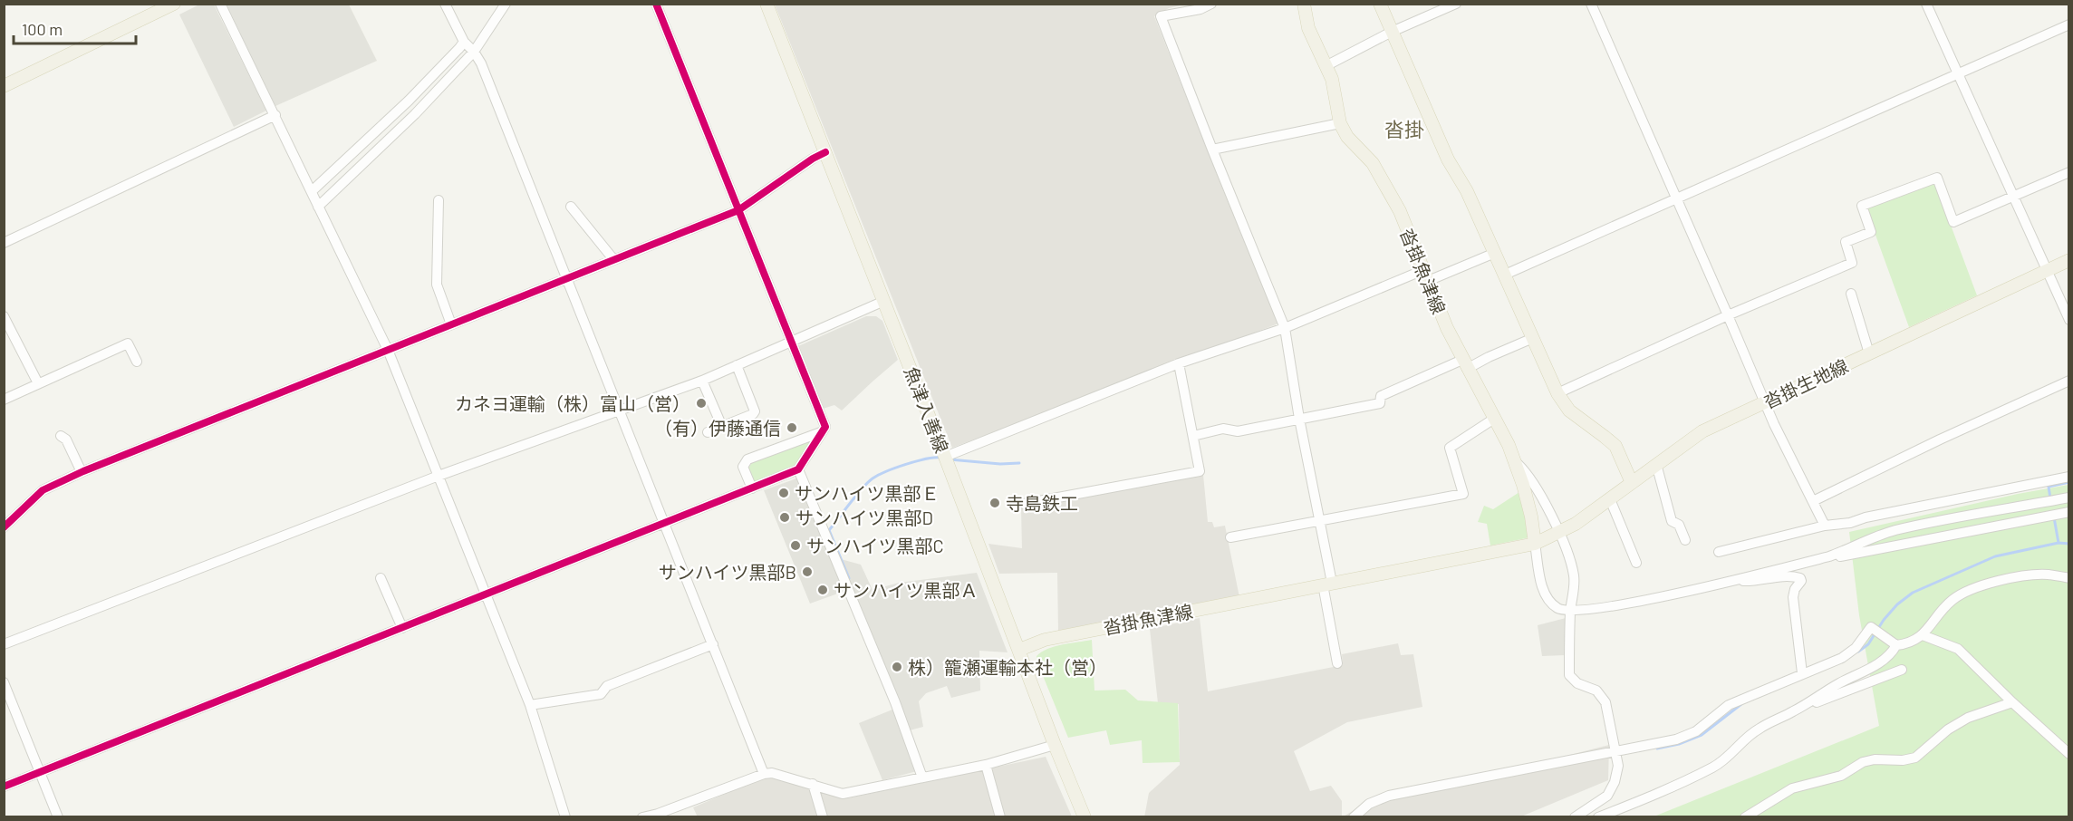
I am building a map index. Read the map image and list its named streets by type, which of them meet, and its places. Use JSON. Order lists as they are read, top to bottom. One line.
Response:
{"streets":{"main road":["沓掛魚津線","沓掛生地線","魚津入善線"]},"crossings":[["沓掛魚津線","沓掛生地線"],["沓掛魚津線","魚津入善線"]],"districts":["沓掛"],"places":["カネヨ運輸（株）富山（営）","（有）伊藤通信","サンハイツ黒部Ｅ","寺島鉄工","サンハイツ黒部D","サンハイツ黒部C","サンハイツ黒部B","サンハイツ黒部Ａ","株）籠瀬運輸本社（営）"],"scale_bar":"100 m"}
